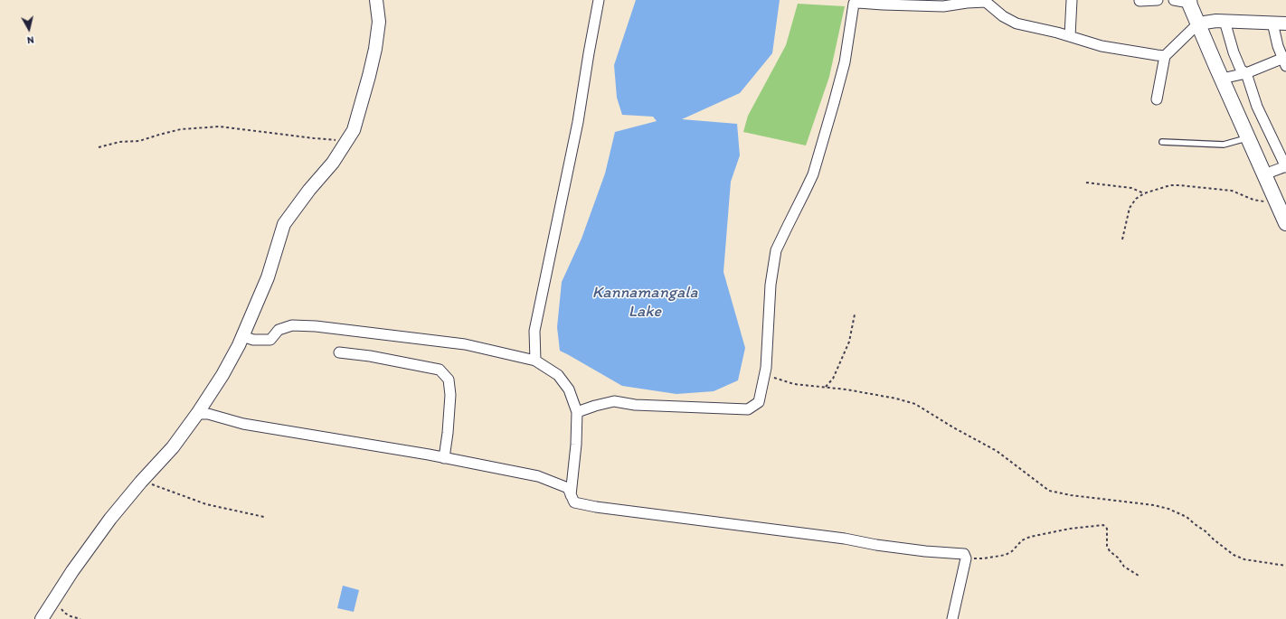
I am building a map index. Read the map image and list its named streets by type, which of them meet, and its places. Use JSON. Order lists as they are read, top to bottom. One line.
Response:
{"water":["Kannamangala Lake"],"north":"bottom"}
